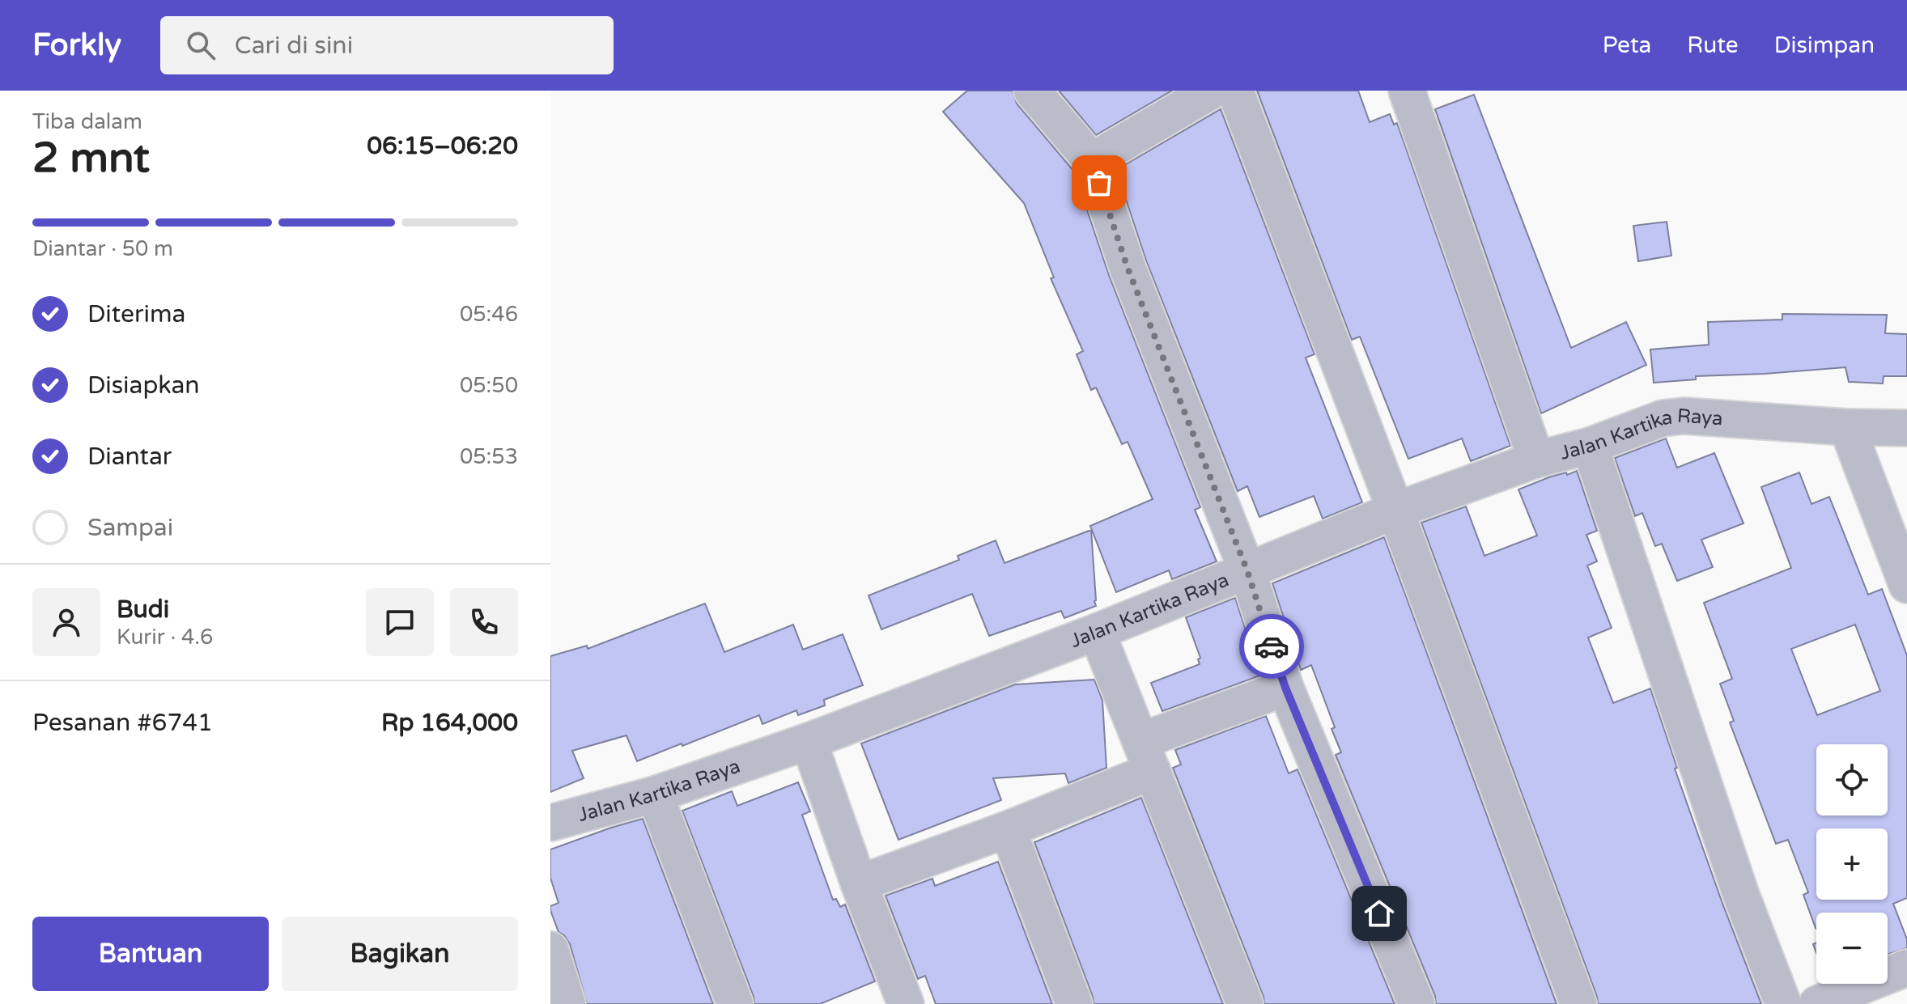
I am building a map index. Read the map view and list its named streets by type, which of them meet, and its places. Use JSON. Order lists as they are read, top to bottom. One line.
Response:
{"streets":{"street":["Jalan Kartika Raya"]},"page":{"header":"Forkly","search":"Cari di sini","nav":["Peta","Rute","Disimpan"],"heading":["2 mnt","Tiba dalam","06:15–06:20"],"panel":["Budi","Kurir · 4.6","Pesanan #6741","Rp 164,000"],"bar":"Diantar · 50 m","list":[["Diterima","05:46"],["Disiapkan","05:50"],["Diantar","05:53"],"Sampai"],"map_buttons":["+","−"],"buttons":["Bantuan","Bagikan"]}}
